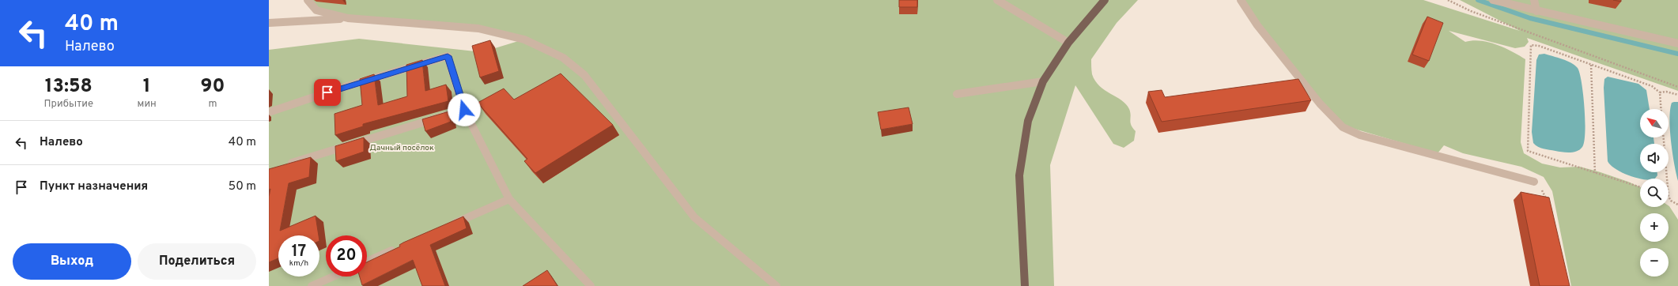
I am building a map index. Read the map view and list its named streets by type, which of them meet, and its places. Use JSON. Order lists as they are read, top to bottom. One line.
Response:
{"parks":["Дачный посёлок"],"north":"top left","page":{"turn":["40 m","Налево"],"eta":["13:58","Прибытие","1","мин","90","m"],"map_buttons":["+","−"],"list":[{"name":"Налево","value":"40 m"},{"name":"Пункт назначения","value":"50 m"}],"speed":"17 km/h","limit":"20","buttons":["Выход","Поделиться"]}}
